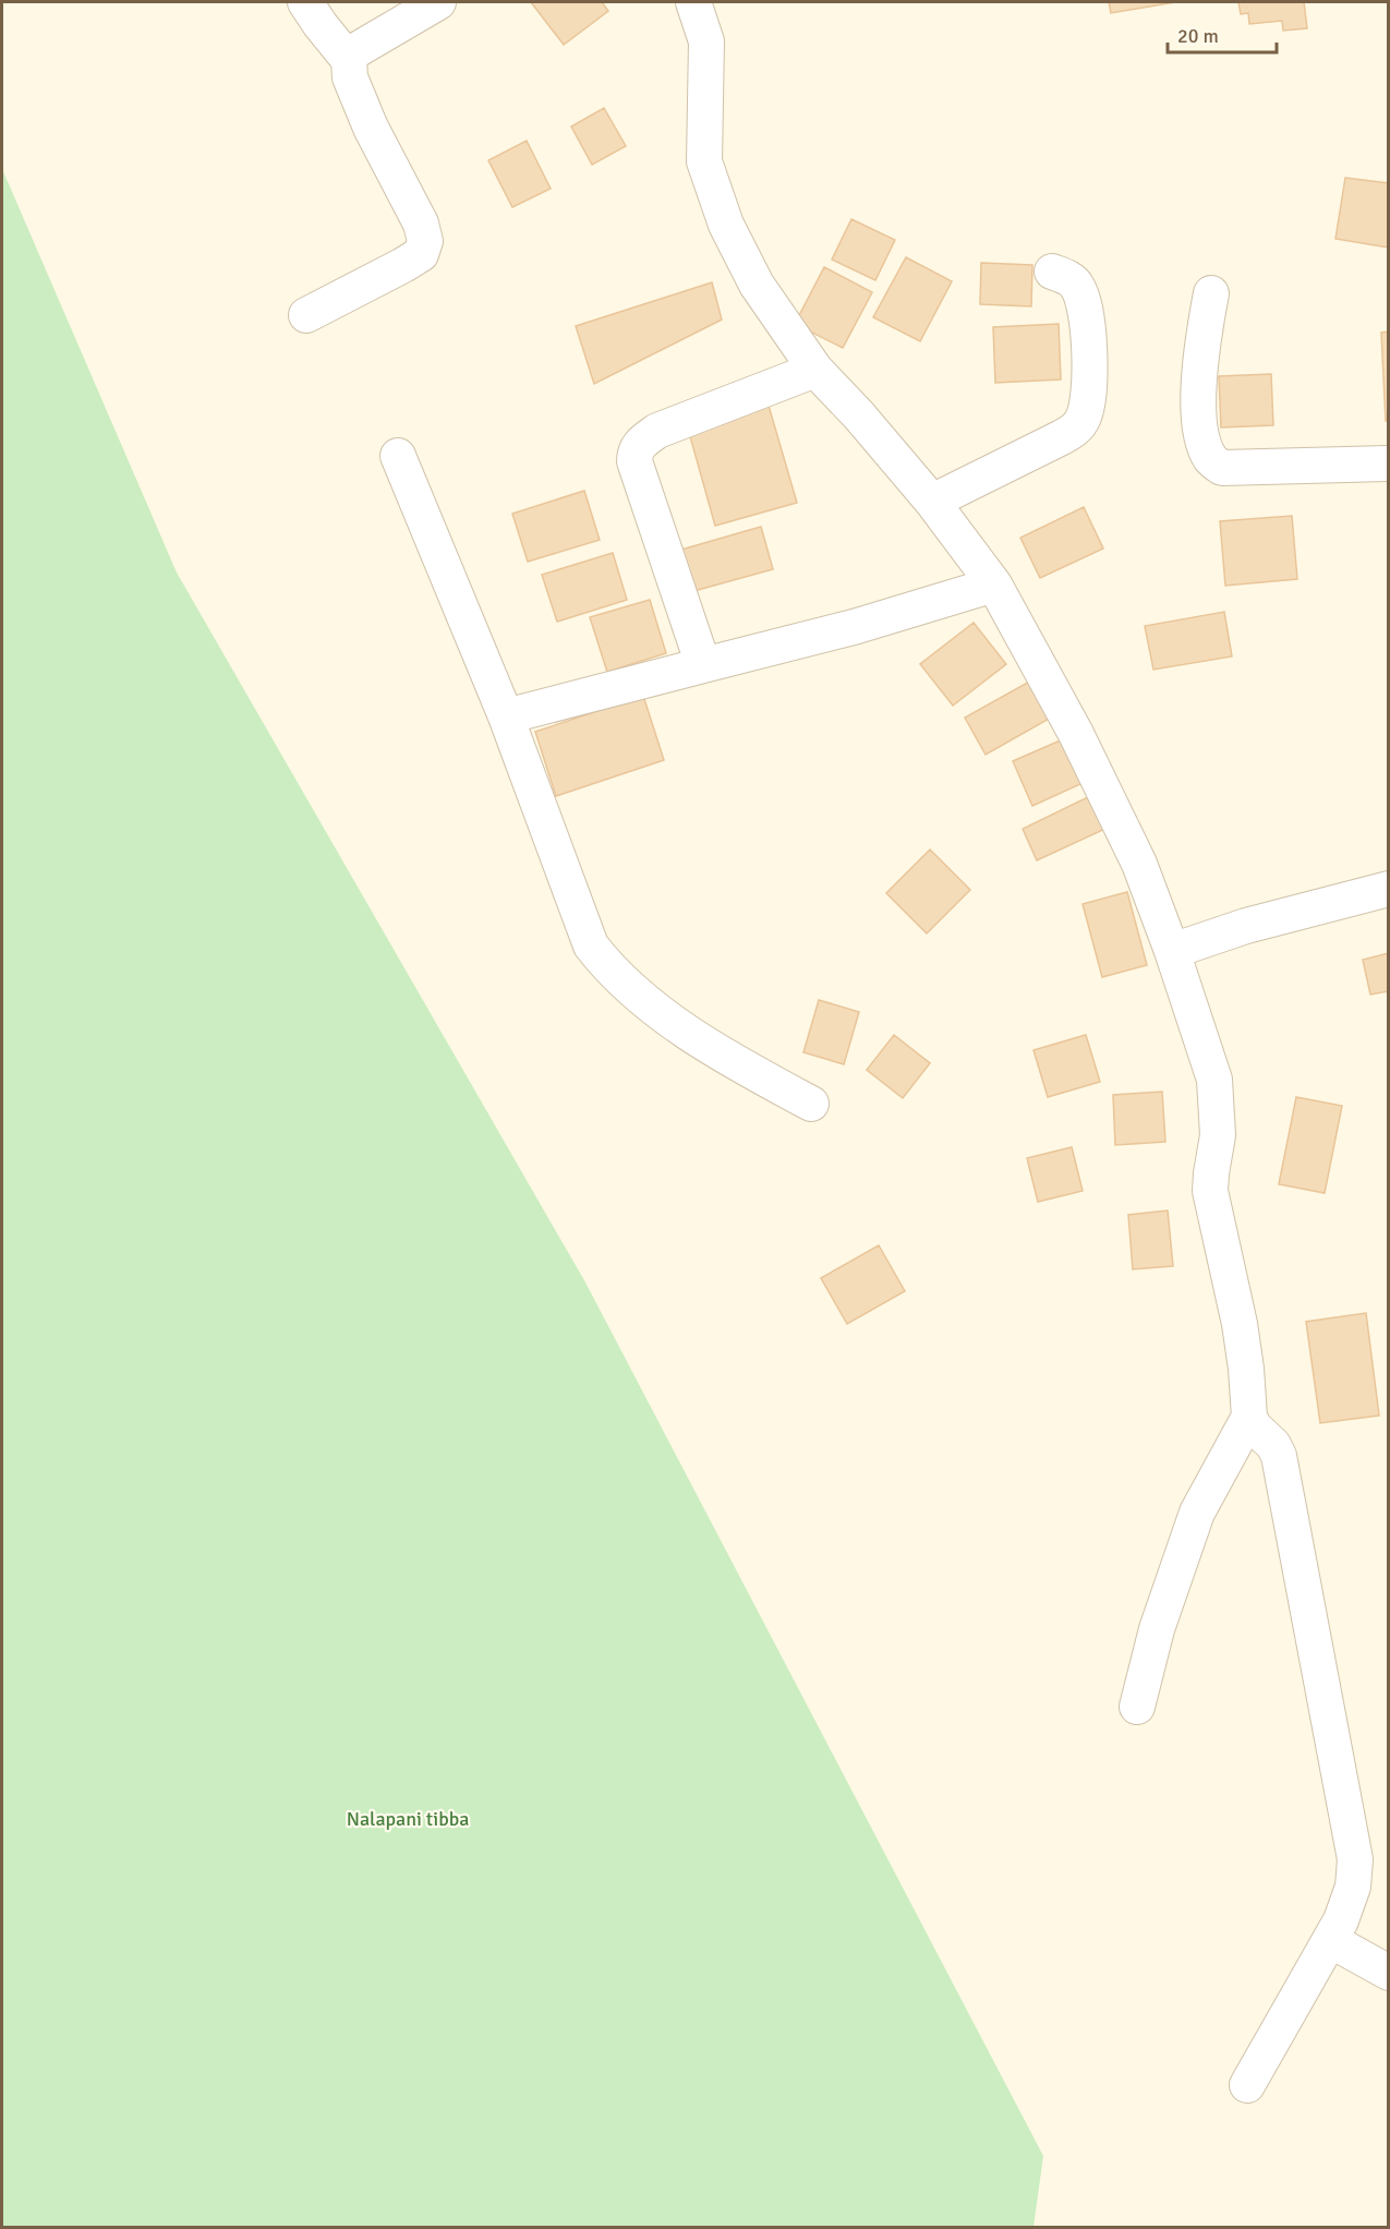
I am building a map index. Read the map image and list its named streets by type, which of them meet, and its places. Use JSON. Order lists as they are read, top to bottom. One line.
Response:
{"parks":["Nalapani tibba"],"scale_bar":"20 m"}
